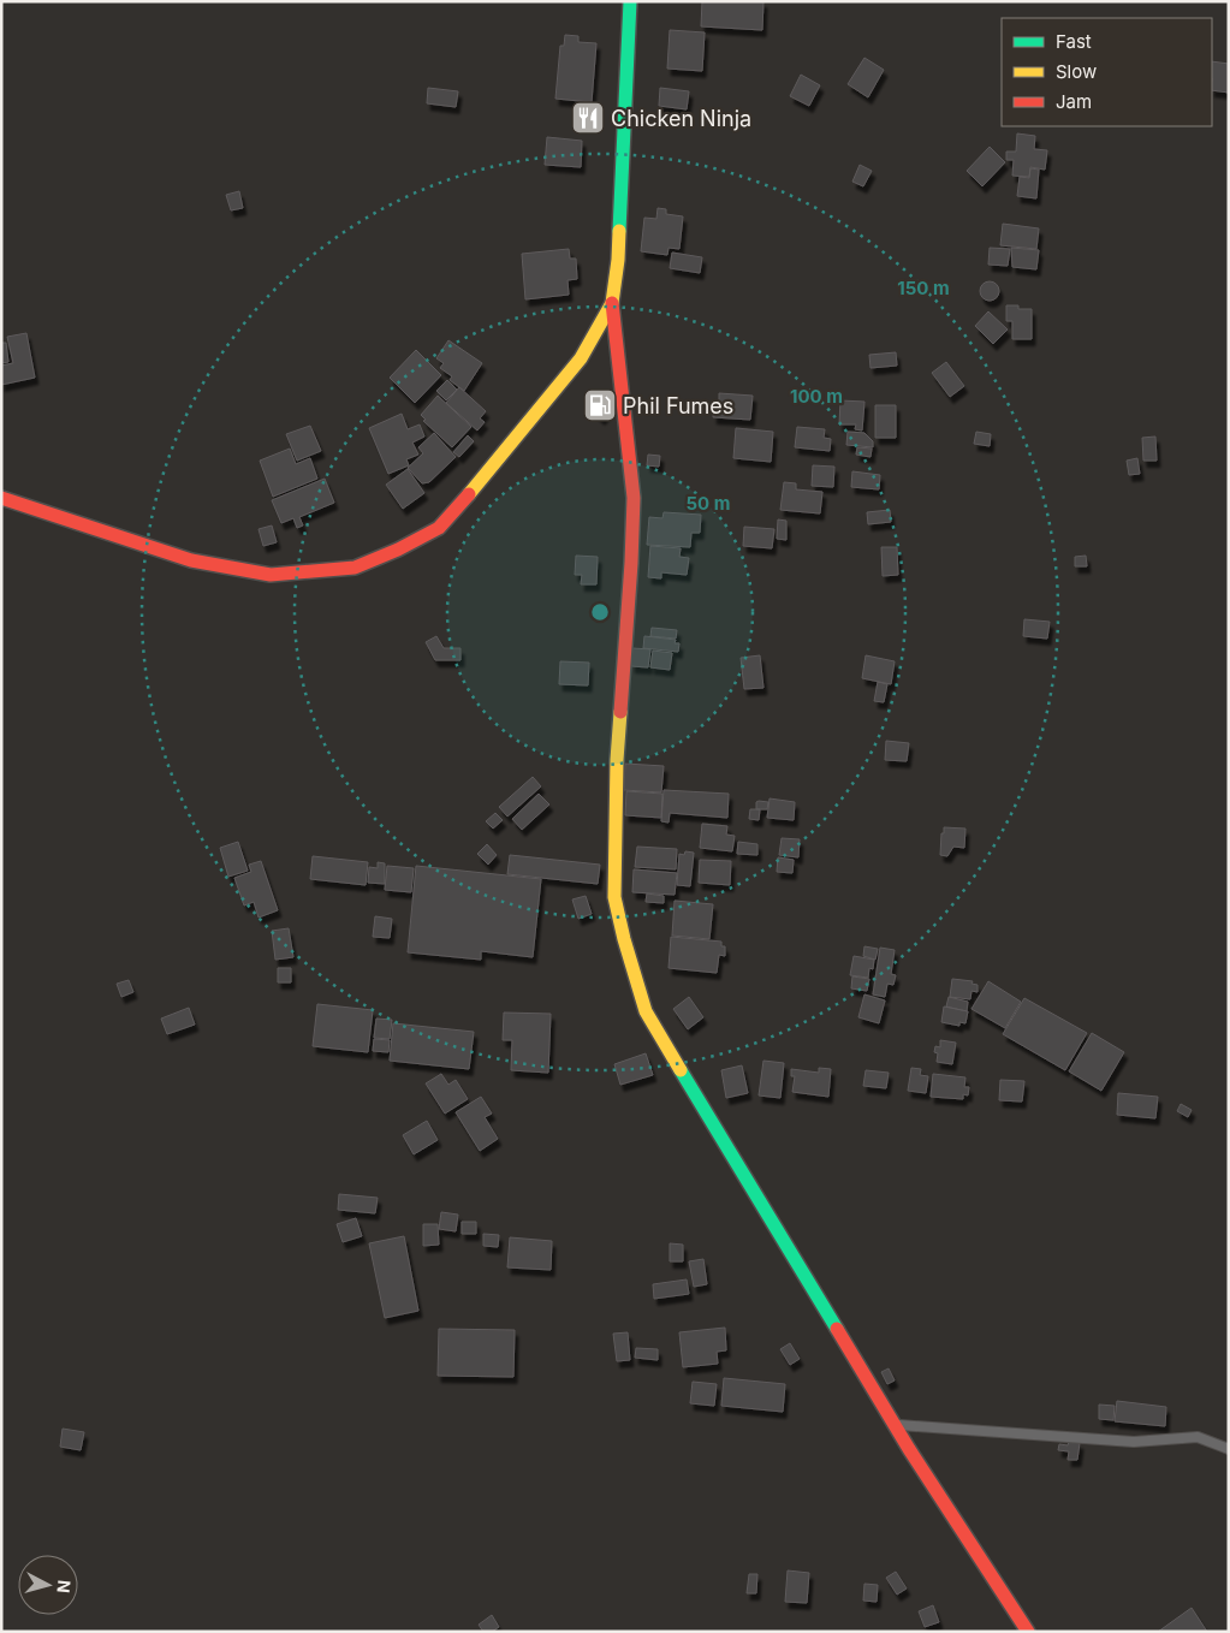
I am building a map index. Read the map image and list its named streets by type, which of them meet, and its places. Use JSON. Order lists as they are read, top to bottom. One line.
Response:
{"places":{"restaurant":["Chicken Ninja"],"fuel station":["Phil Fumes"]},"legend":["Fast","Slow","Jam"],"north":"right","rings":["150 m","100 m","50 m"]}
